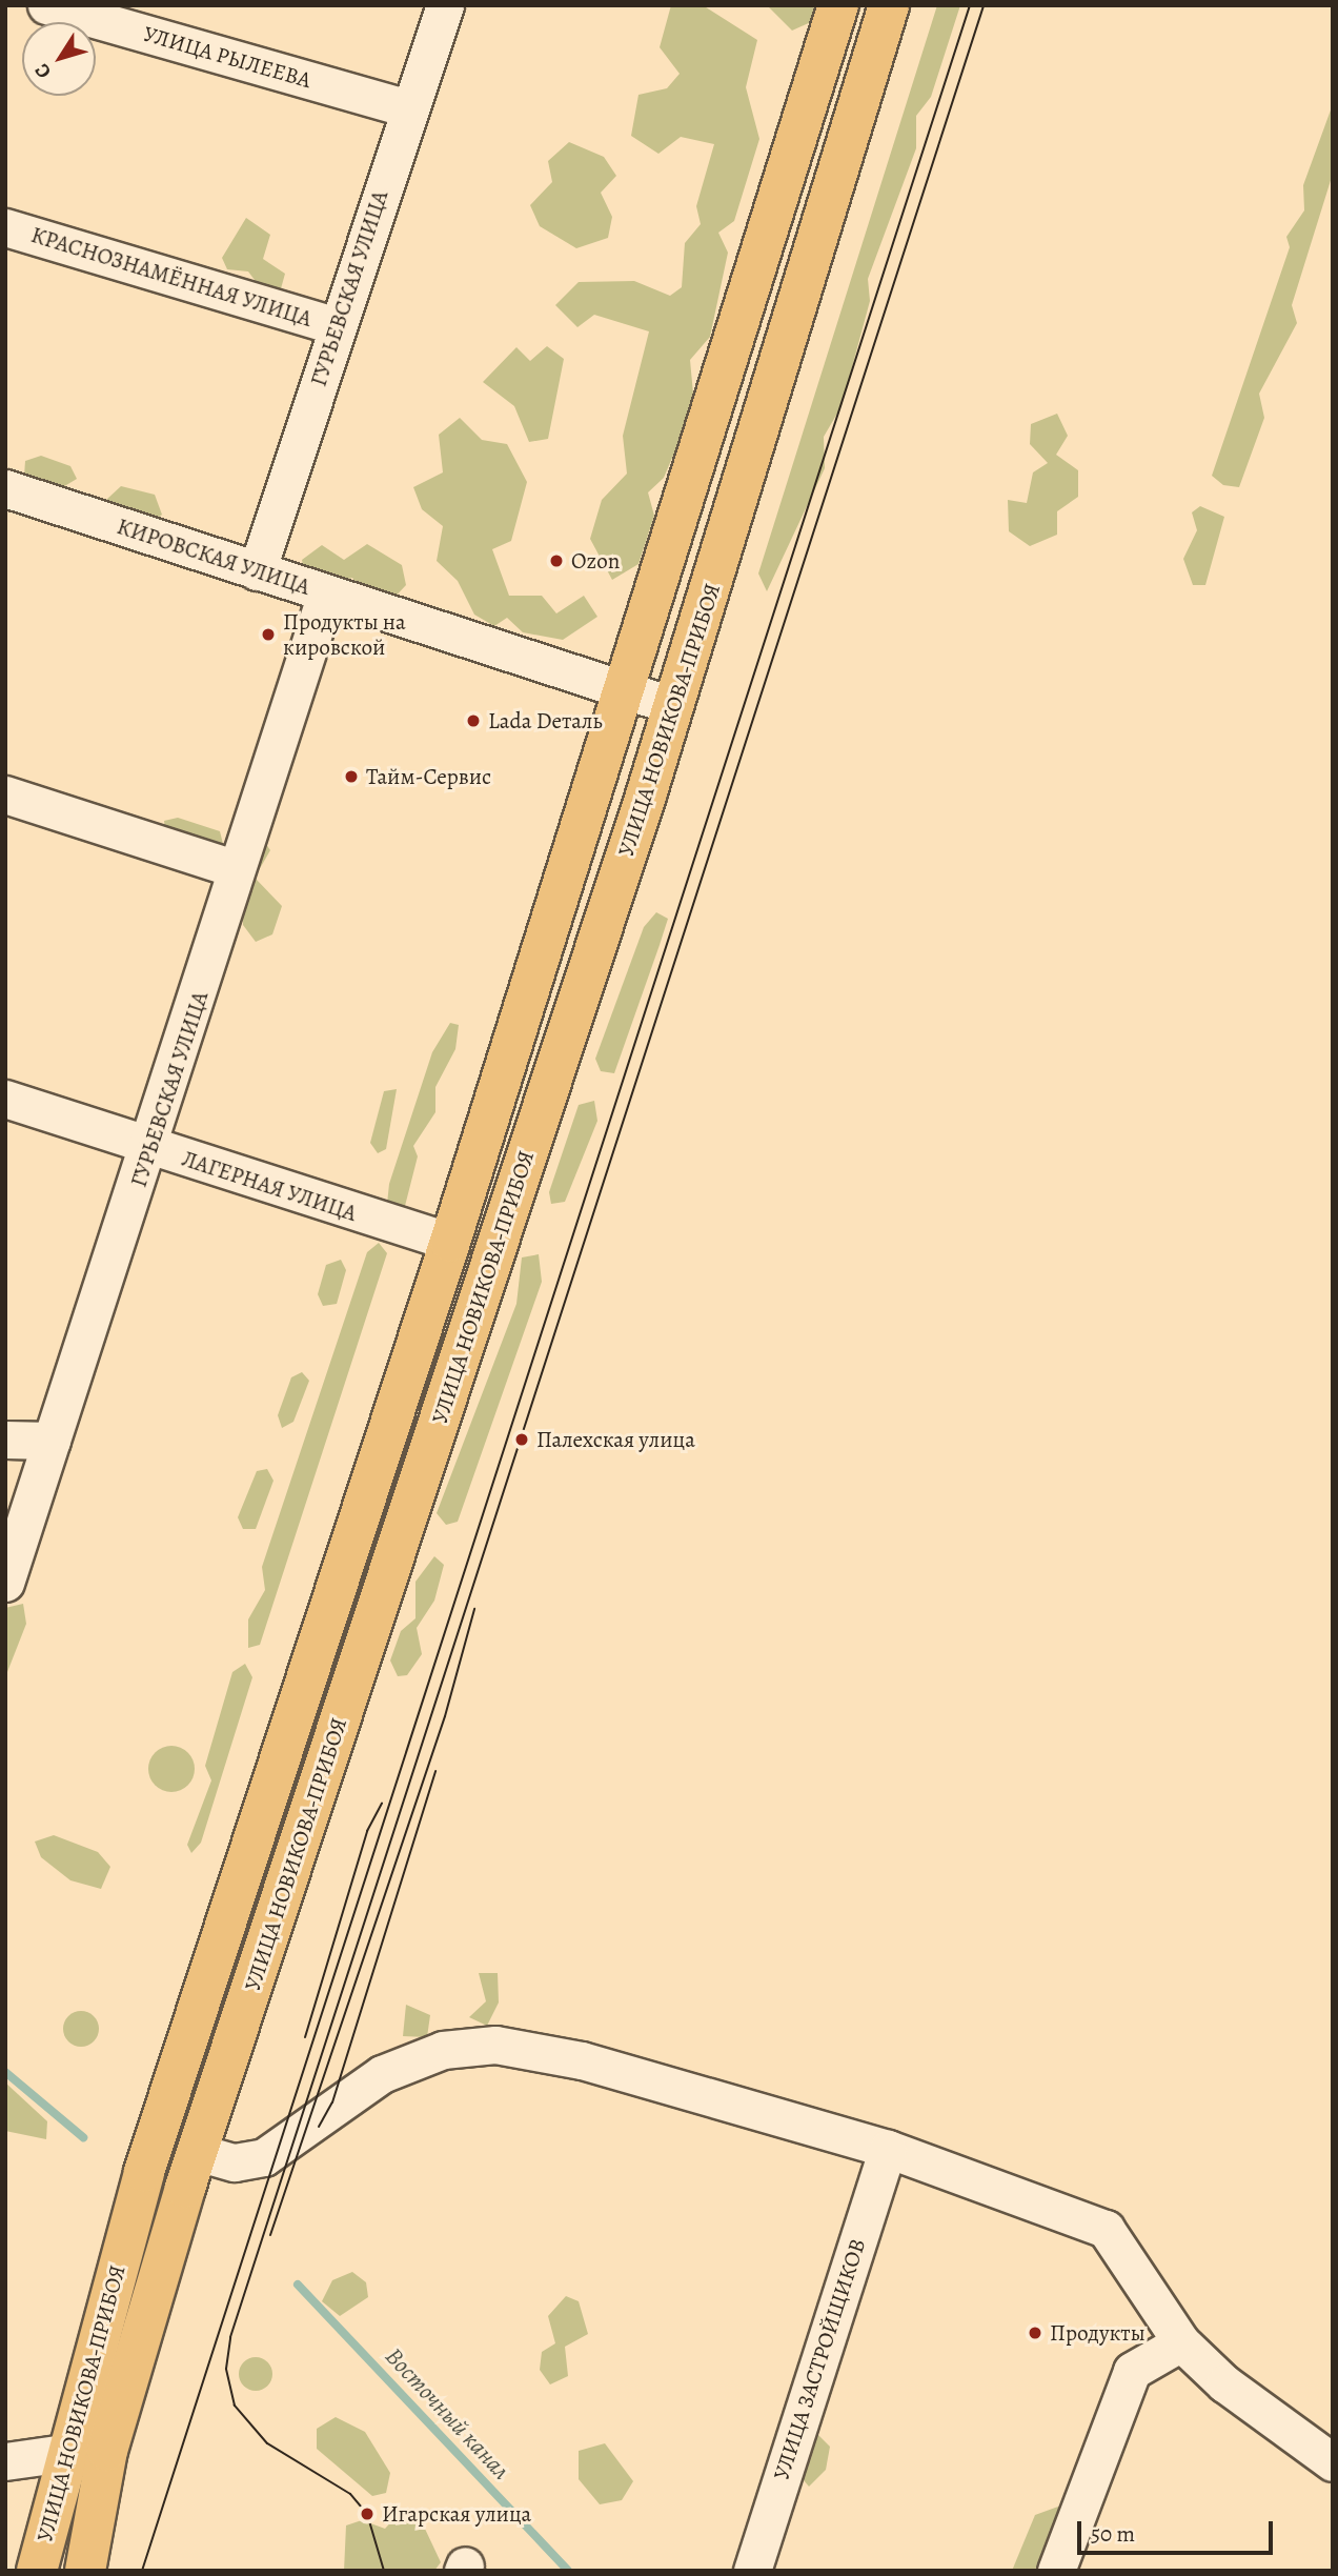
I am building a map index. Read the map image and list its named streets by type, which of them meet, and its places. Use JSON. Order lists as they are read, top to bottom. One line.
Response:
{"streets":{"main road":["УЛИЦА НОВИКОВА-ПРИБОЯ"],"street":["УЛИЦА РЫЛЕЕВА","КРАСНОЗНАМЁННАЯ УЛИЦА","ГУРЬЕВСКАЯ УЛИЦА","КИРОВСКАЯ УЛИЦА","ЛАГЕРНАЯ УЛИЦА","УЛИЦА ЗАСТРОЙЩИКОВ"]},"crossings":[["УЛИЦА РЫЛЕЕВА","ГУРЬЕВСКАЯ УЛИЦА"],["КРАСНОЗНАМЁННАЯ УЛИЦА","ГУРЬЕВСКАЯ УЛИЦА"],["ГУРЬЕВСКАЯ УЛИЦА","КИРОВСКАЯ УЛИЦА"],["ГУРЬЕВСКАЯ УЛИЦА","ЛАГЕРНАЯ УЛИЦА"],["КИРОВСКАЯ УЛИЦА","УЛИЦА НОВИКОВА-ПРИБОЯ"],["УЛИЦА НОВИКОВА-ПРИБОЯ","ЛАГЕРНАЯ УЛИЦА"]],"water":["Восточный канал"],"places":["Ozon","Продукты на кировской","Lada Dеталь","Тайм-Сервис","Палехская улица","Продукты","Игарская улица"],"scale_bar":"50 m","north":"bottom left"}
